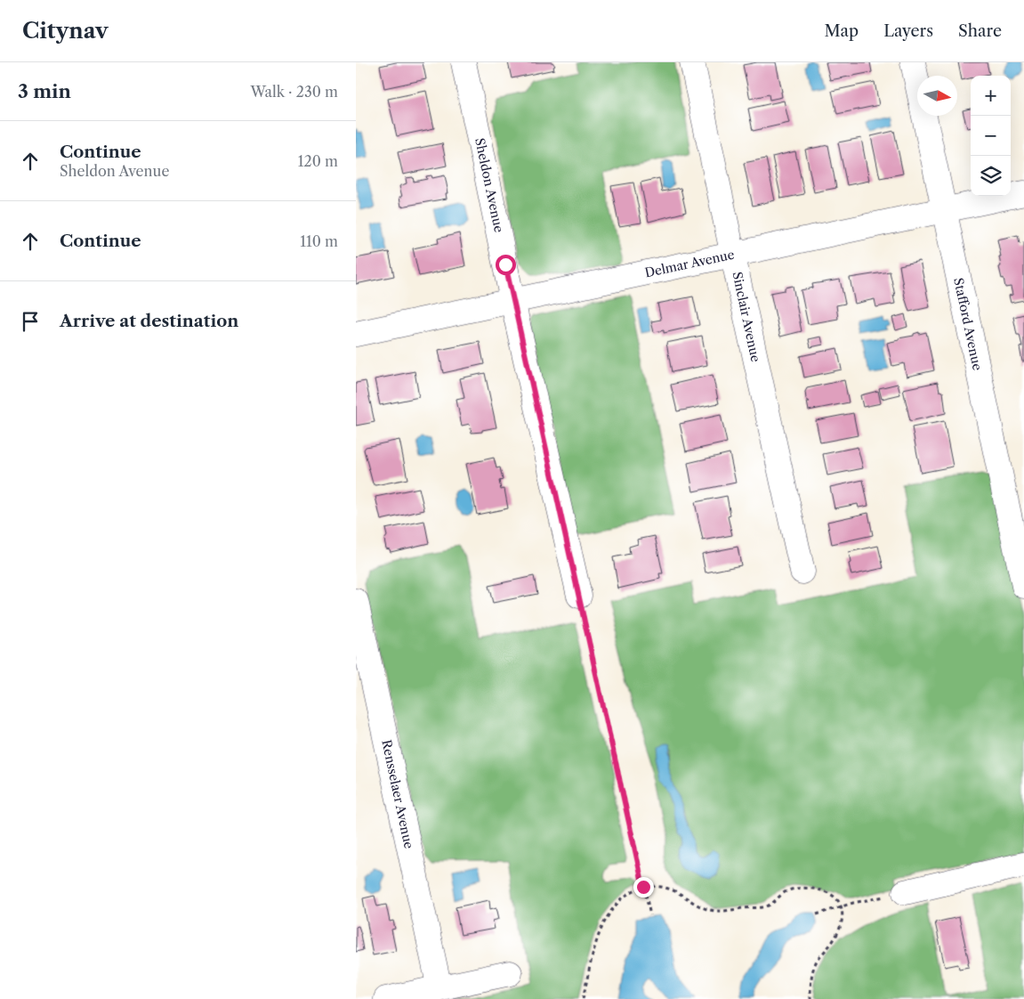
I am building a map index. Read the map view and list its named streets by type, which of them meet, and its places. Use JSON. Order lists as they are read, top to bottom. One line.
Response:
{"streets":{"street":["Sheldon Avenue","Delmar Avenue","Sinclair Avenue","Stafford Avenue","Rensselaer Avenue"]},"crossings":[["Sheldon Avenue","Delmar Avenue"],["Delmar Avenue","Sinclair Avenue"],["Delmar Avenue","Stafford Avenue"]],"north":"right","page":{"header":"Citynav","nav":["Map","Layers","Share"],"heading":["3 min","Walk · 230 m"],"map_buttons":["+","−"],"list":[["Continue","Sheldon Avenue","120 m"],["Continue","110 m"],"Arrive at destination"]}}
